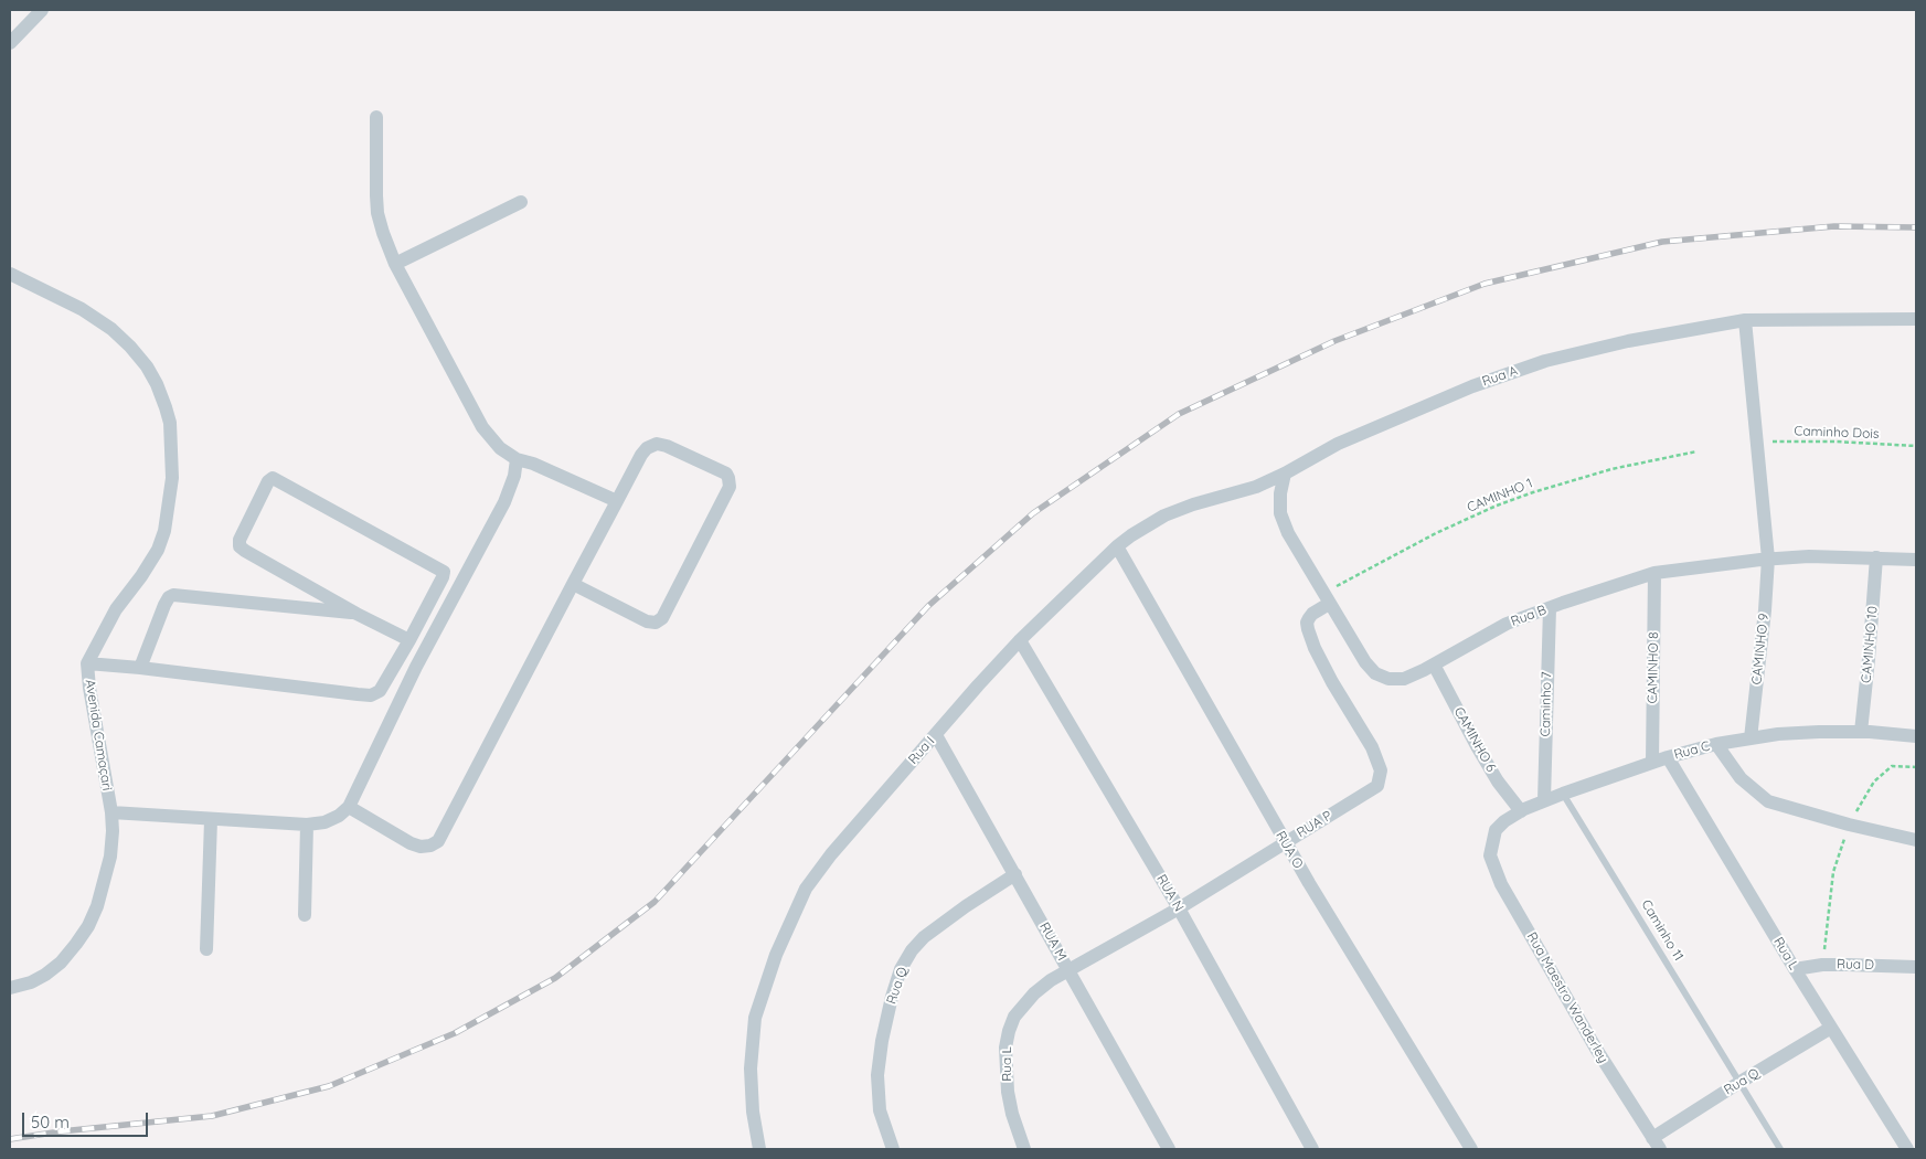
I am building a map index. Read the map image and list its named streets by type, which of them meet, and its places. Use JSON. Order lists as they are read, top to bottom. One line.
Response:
{"streets":{"street":["Rua A","Rua B","CAMINHO 10","CAMINHO 9","CAMINHO 8","Caminho 7","Avenida Camaçari","CAMINHO 6","Rua I","Rua C","RUA P","RUA O","RUA N","RUA M","Rua L","Rua D","Rua Q","Rua Maestro Wanderley"],"lane":["Caminho 11"],"path":["Caminho Dois","CAMINHO 1"]},"crossings":[["Rua A","Rua B"],["Rua A","Rua I"],["CAMINHO 1","Rua B"],["CAMINHO 1","RUA P"],["Rua B","CAMINHO 10"],["Rua B","CAMINHO 9"],["Rua B","CAMINHO 8"],["Rua B","Caminho 7"],["Rua B","CAMINHO 6"],["Rua B","RUA P"],["CAMINHO 10","Rua C"],["CAMINHO 9","Rua C"],["CAMINHO 8","Rua C"],["Caminho 7","Rua C"],["CAMINHO 6","Rua C"],["Rua I","RUA O"],["Rua I","RUA N"],["Rua I","RUA M"],["Rua C","Caminho 11"],["Rua C","Rua L"],["Rua C","Rua Maestro Wanderley"],["RUA P","RUA O"],["RUA P","RUA N"],["RUA P","RUA M"],["RUA P","Rua L"],["Caminho 11","Rua Q"],["RUA M","Rua L"],["RUA M","Rua Q"],["Rua L","Rua D"],["Rua L","Rua Q"],["Rua Q","Rua Maestro Wanderley"]],"scale_bar":"50 m"}
